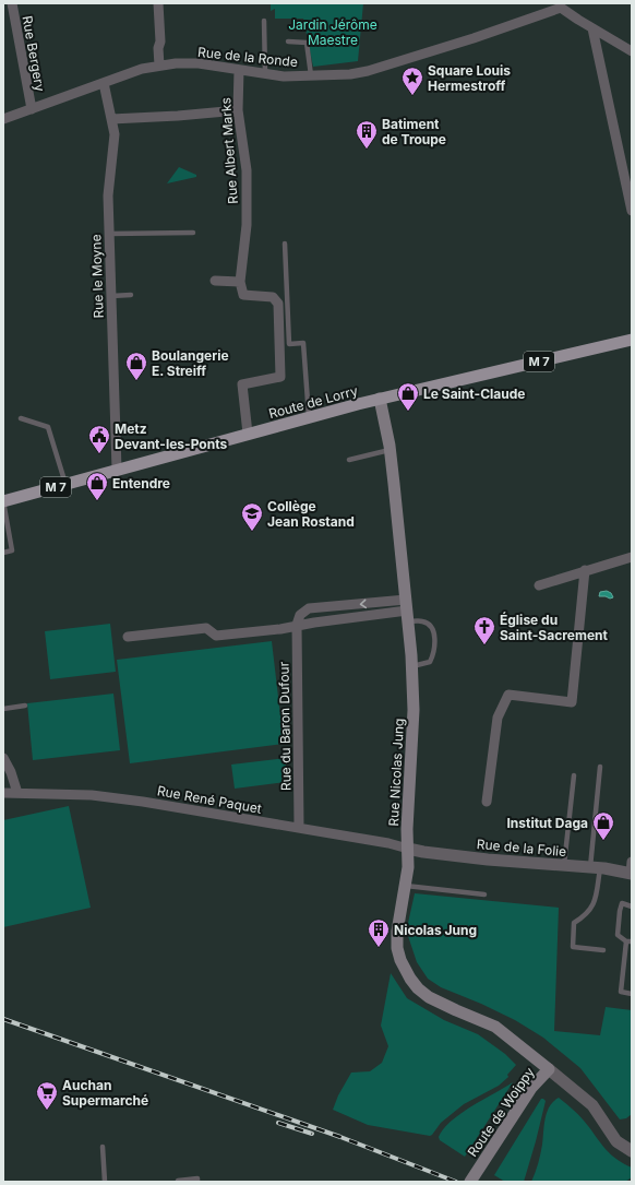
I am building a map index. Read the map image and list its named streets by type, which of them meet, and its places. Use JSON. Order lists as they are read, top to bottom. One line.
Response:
{"streets":{"main road":["M 7","Route de Lorry","Rue Nicolas Jung","Route de Woippy"],"street":["Rue Bergery","Rue de la Ronde","Rue Albert Marks","Rue le Moyne","Rue du Baron Dufour","Rue René Paquet","Rue de la Folie"]},"crossings":[["Rue Bergery","Rue de la Ronde"],["Rue de la Ronde","Rue Albert Marks"],["Rue de la Ronde","Rue le Moyne"],["Rue le Moyne","Route de Lorry"],["Route de Lorry","Rue Nicolas Jung"],["Rue du Baron Dufour","Rue René Paquet"],["Rue Nicolas Jung","Rue René Paquet"],["Rue Nicolas Jung","Rue de la Folie"],["Rue Nicolas Jung","Route de Woippy"],["Rue René Paquet","Rue de la Folie"]],"parks":["Jardin Jérôme Maestre"],"places":{"place":["Square Louis Hermestroff"],"building":["Batiment de Troupe","Nicolas Jung"],"shop":["Boulangerie E. Streiff","Le Saint-Claude","Entendre","Institut Daga"],"public building":["Metz Devant-les-Ponts"],"school or university":["Collège Jean Rostand"],"church":["Église du Saint-Sacrement"],"supermarket":["Auchan Supermarché"]}}
